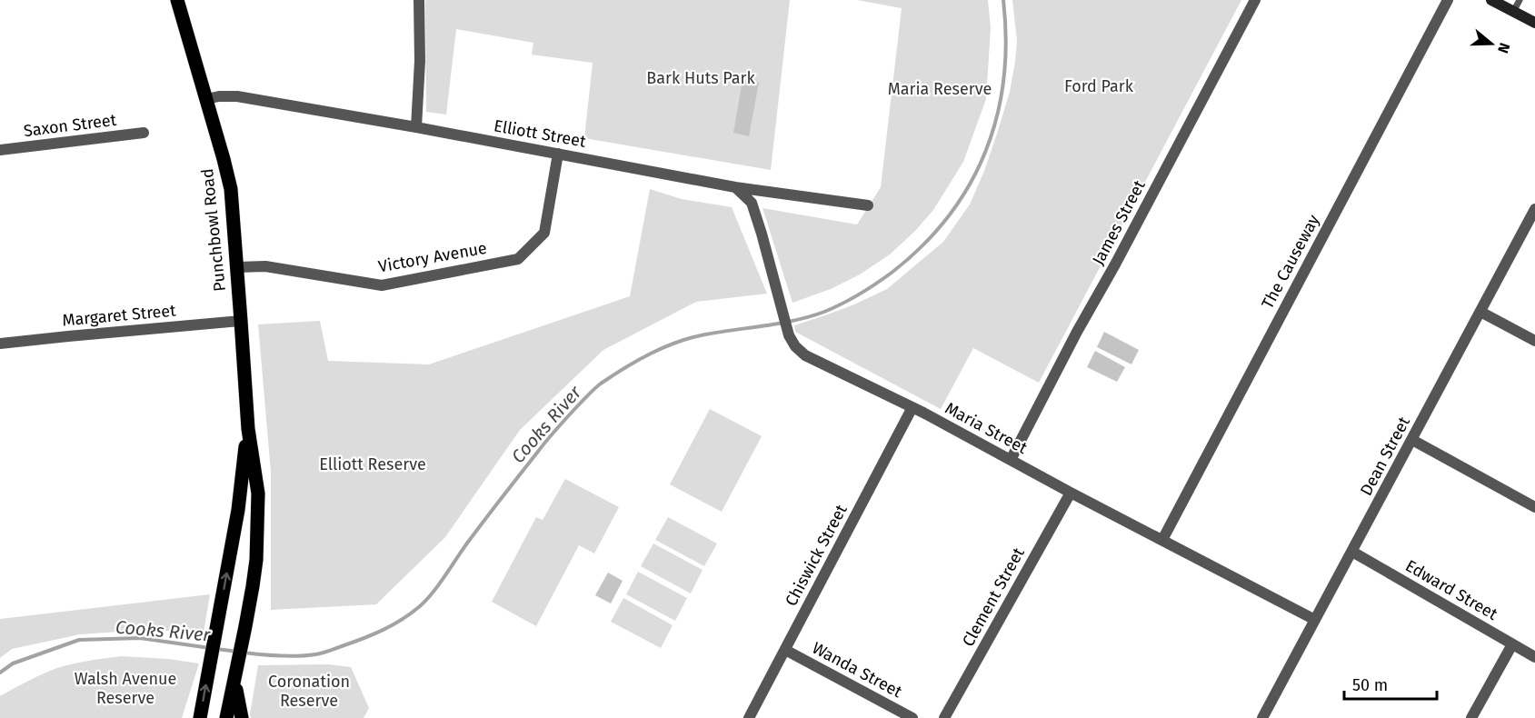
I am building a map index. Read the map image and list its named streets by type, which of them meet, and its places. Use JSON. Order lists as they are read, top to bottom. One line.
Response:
{"streets":{"main road":["Punchbowl Road"],"street":["Saxon Street","Elliott Street","James Street","Victory Avenue","The Causeway","Margaret Street","Maria Street","Dean Street","Chiswick Street","Edward Street","Clement Street","Wanda Street"]},"crossings":[["Elliott Street","Punchbowl Road"],["Elliott Street","Victory Avenue"],["Elliott Street","Maria Street"],["James Street","Maria Street"],["Punchbowl Road","Victory Avenue"],["Punchbowl Road","Margaret Street"],["The Causeway","Maria Street"],["Maria Street","Dean Street"],["Maria Street","Chiswick Street"],["Maria Street","Clement Street"],["Dean Street","Edward Street"],["Chiswick Street","Wanda Street"]],"water":["Cooks River"],"parks":["Bark Huts Park","Ford Park","Maria Reserve","Elliott Reserve","Walsh Avenue Reserve","Coronation Reserve"],"scale_bar":"50 m","north":"right"}
